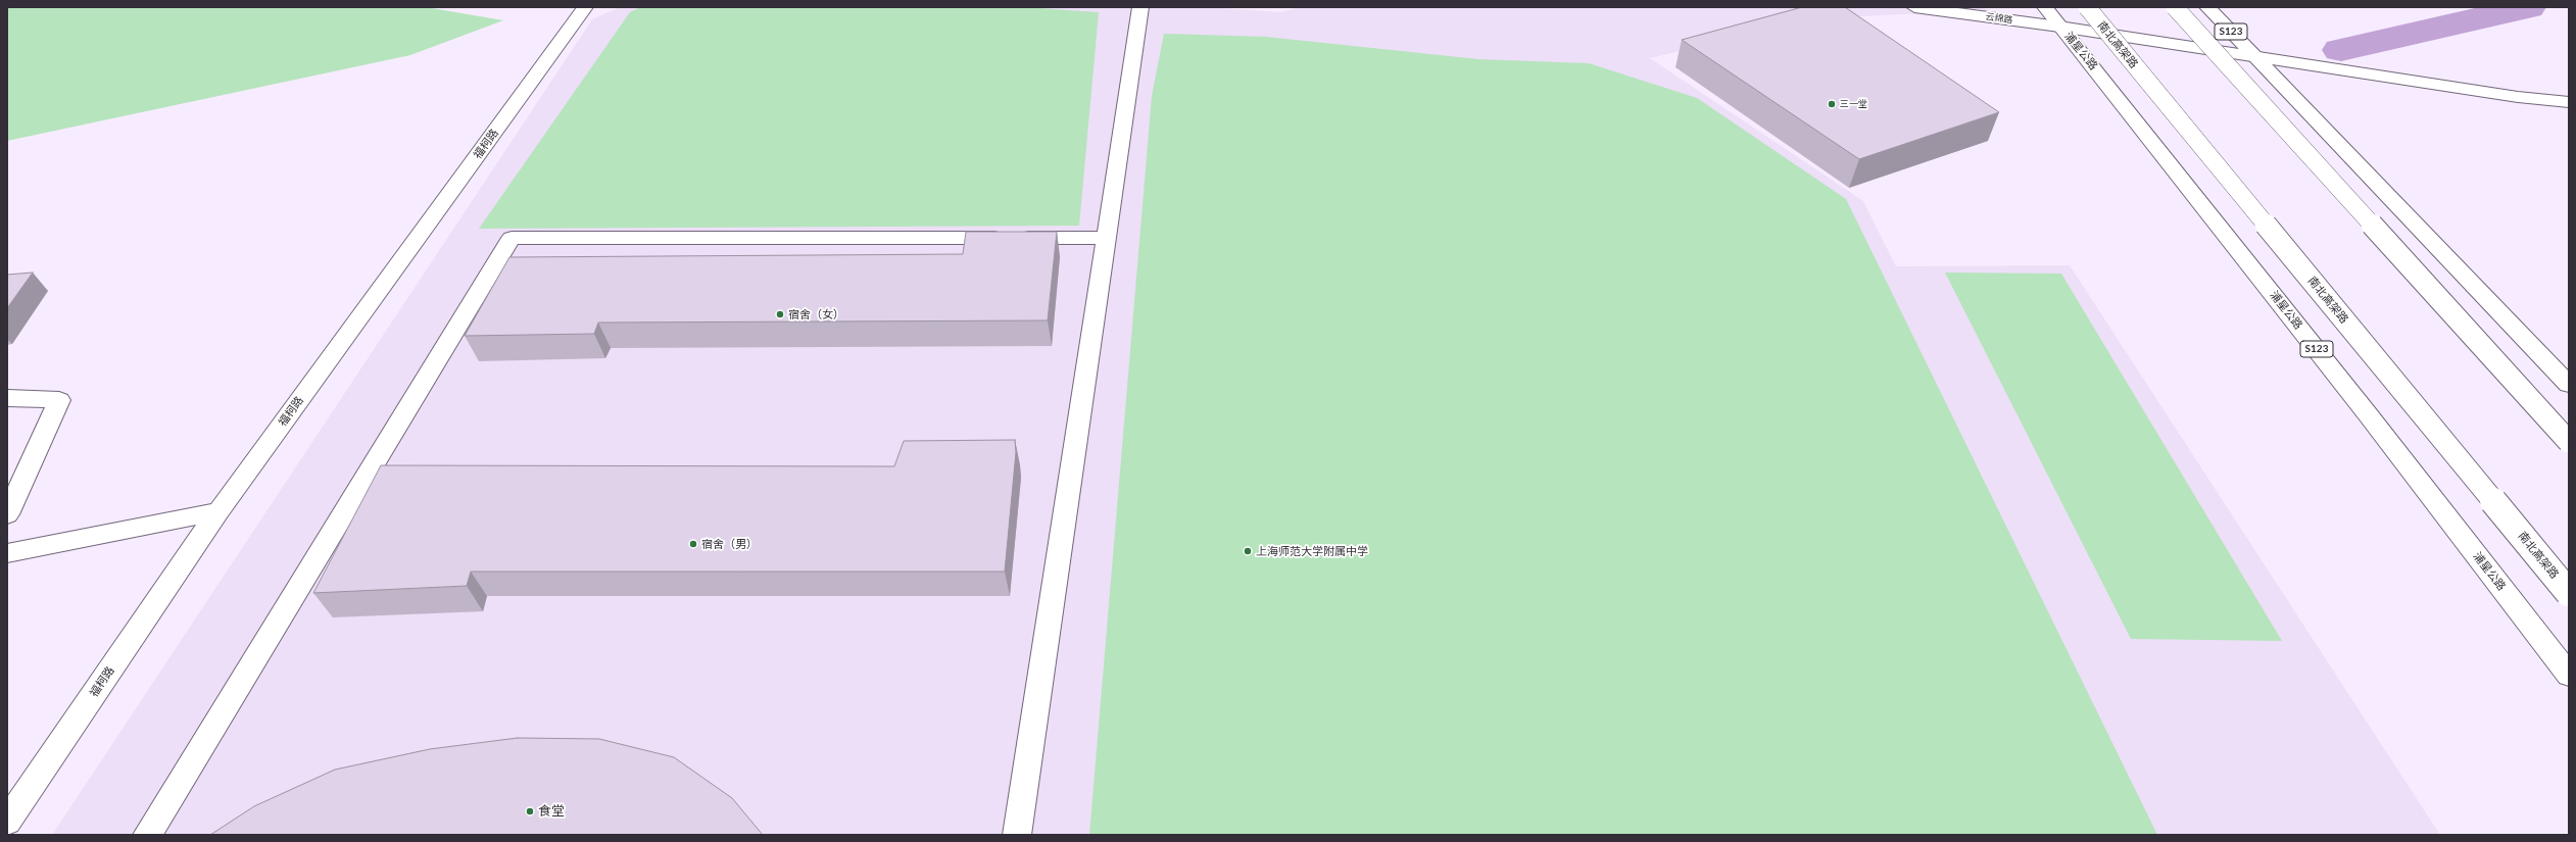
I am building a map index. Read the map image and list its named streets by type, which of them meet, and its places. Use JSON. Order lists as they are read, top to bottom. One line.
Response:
{"streets":{"main road":["云绵路","S123","南北高架路","浦星公路","福柯路"]},"crossings":[["云绵路","S123"],["云绵路","浦星公路"]],"places":["三一堂","宿舍（女）","宿舍（男）","上海师范大学附属中学","食堂"]}
